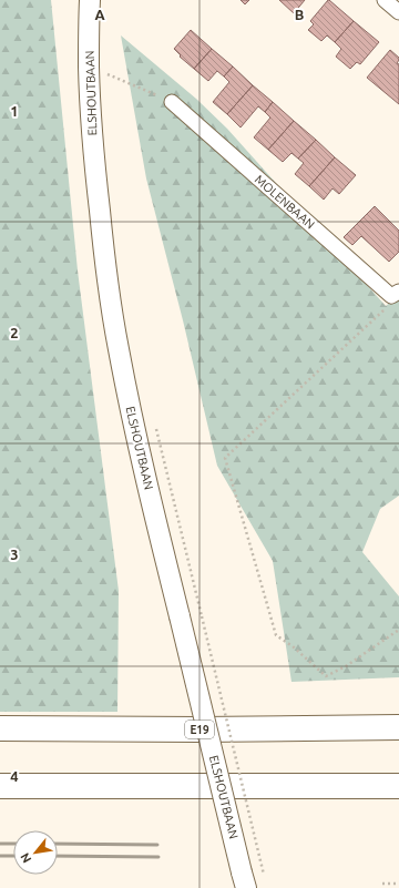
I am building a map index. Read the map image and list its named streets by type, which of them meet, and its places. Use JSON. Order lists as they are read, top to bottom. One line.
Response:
{"streets":{"highway":["E19"],"main road":["ELSHOUTBAAN"],"street":["MOLENBAAN"]},"north":"bottom left","grid":{"columns":["A","B"],"rows":["1","2","3","4"]}}
